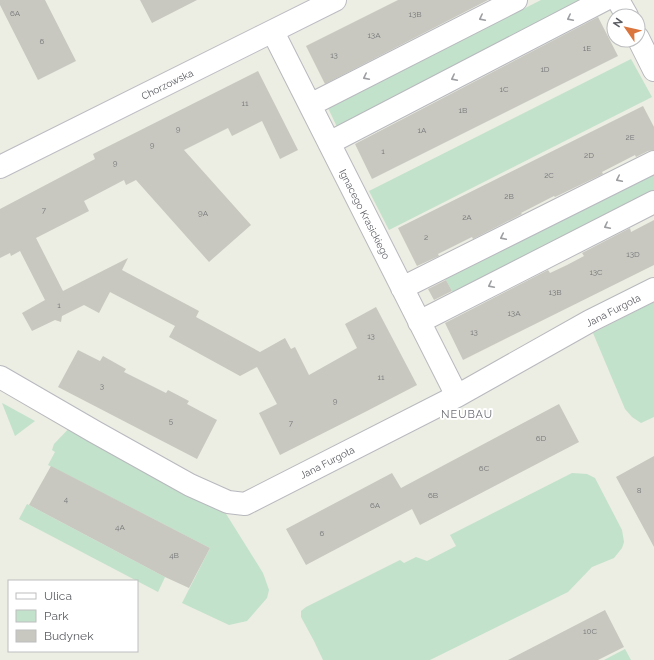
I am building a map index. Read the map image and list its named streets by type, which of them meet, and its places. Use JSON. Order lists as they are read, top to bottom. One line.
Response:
{"streets":{"street":["Chorzowska","Ignacego Krasickiego","Jana Furgoła"]},"crossings":[["Chorzowska","Ignacego Krasickiego"],["Ignacego Krasickiego","Jana Furgoła"]],"districts":["NEUBAU"],"house_numbers":["6A","13B","13A","6","1E","13","1D","1C","11","1B","9","1A","2E","9","1","2D","9","2C","2B","7","9A","2A","2","13D","13C","13B","1","13A","13","13","11","3","9","5","7","6D","6C","8","6B","4","6A","4A","6","4B","10C"],"legend":["Ulica","Park","Budynek"],"north":"top left"}
